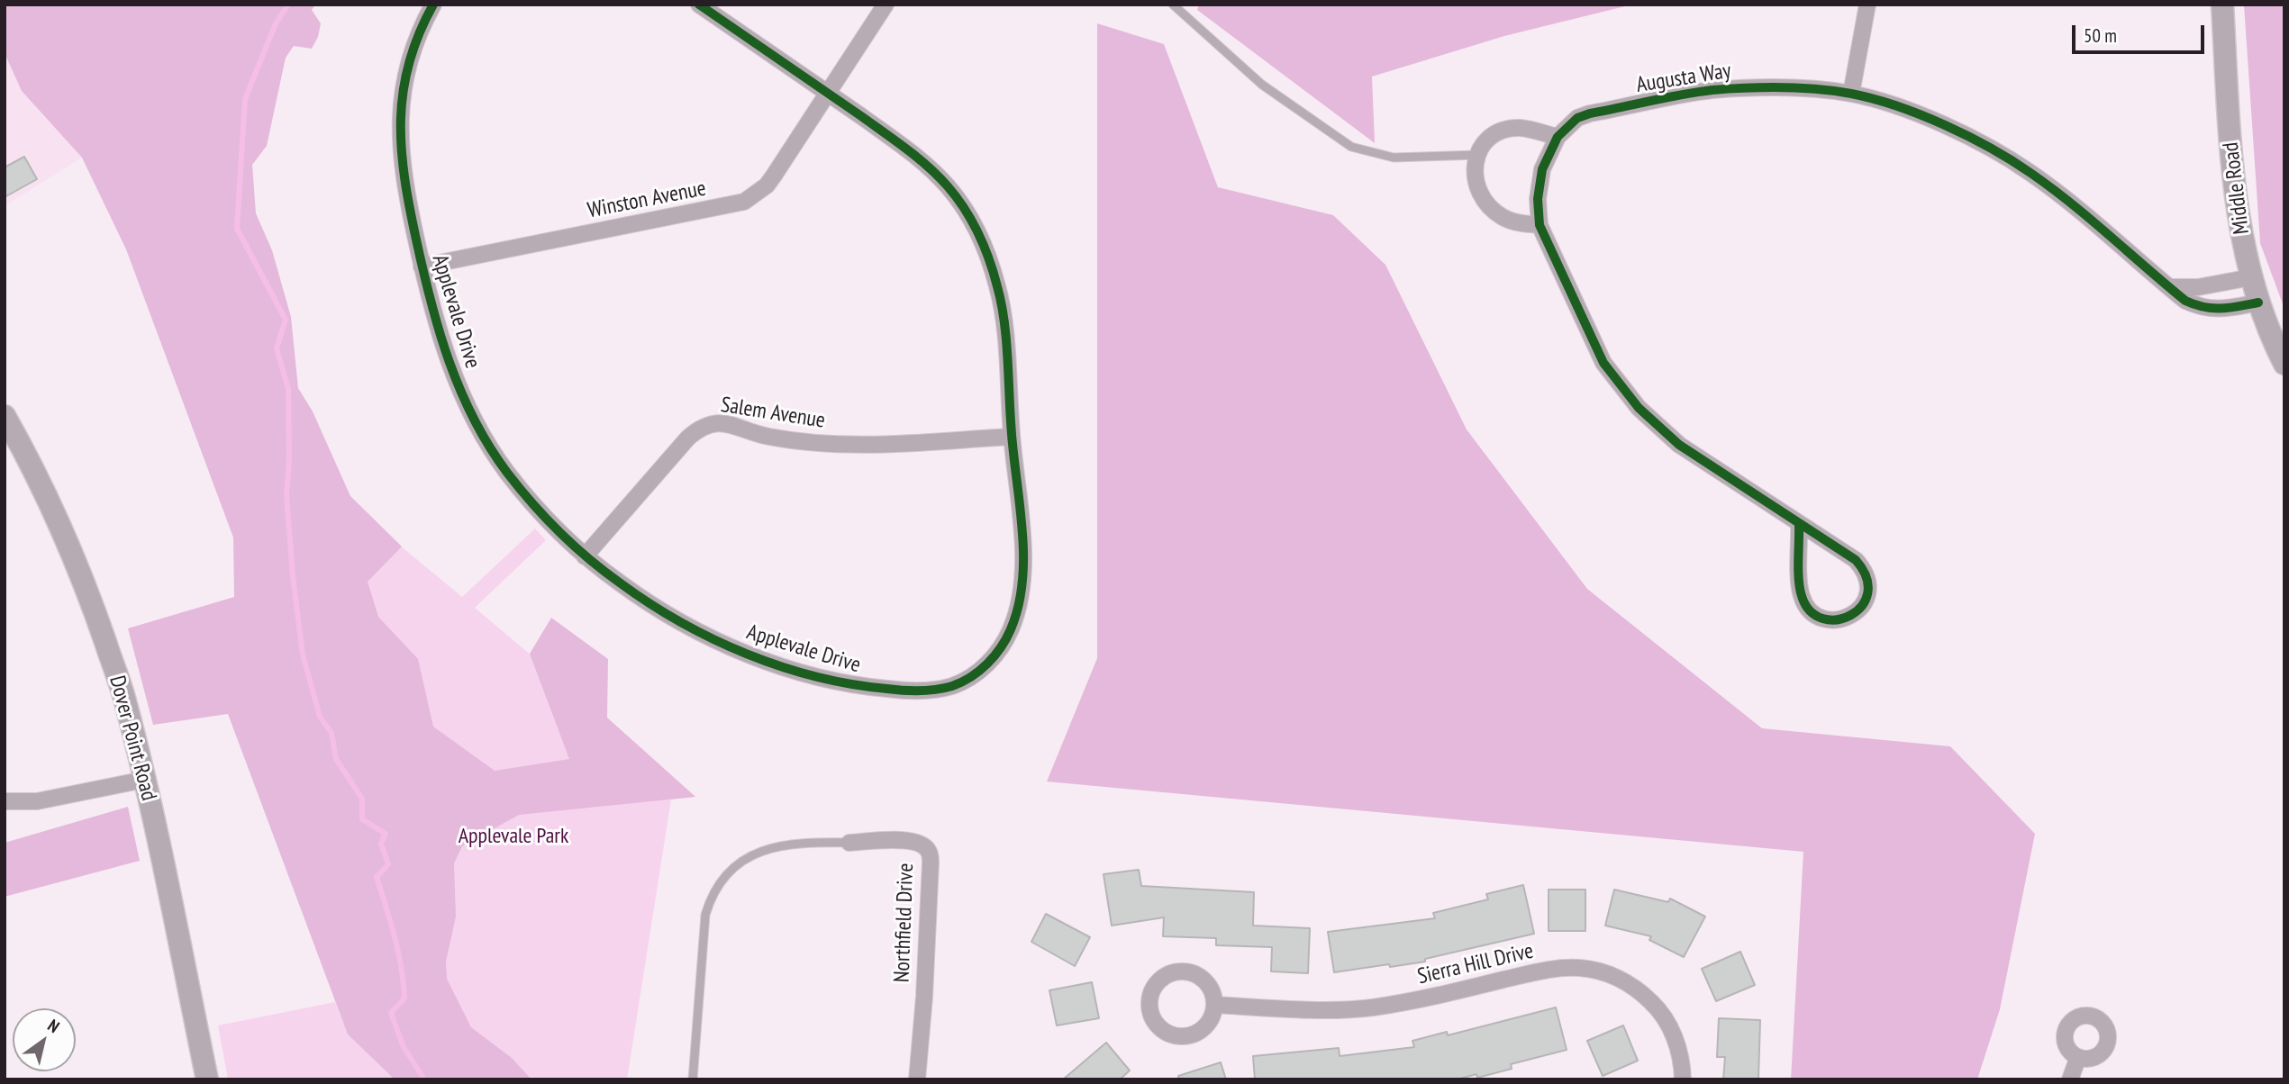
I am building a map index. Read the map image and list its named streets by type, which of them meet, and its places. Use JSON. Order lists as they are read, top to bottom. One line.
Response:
{"streets":{"main road":["Middle Road","Dover Point Road"],"street":["Augusta Way","Winston Avenue","Applevale Drive","Salem Avenue","Northfield Drive","Sierra Hill Drive"]},"crossings":[["Augusta Way","Middle Road"],["Winston Avenue","Applevale Drive"],["Applevale Drive","Salem Avenue"]],"parks":["Applevale Park"],"scale_bar":"50 m","north":"top right"}
